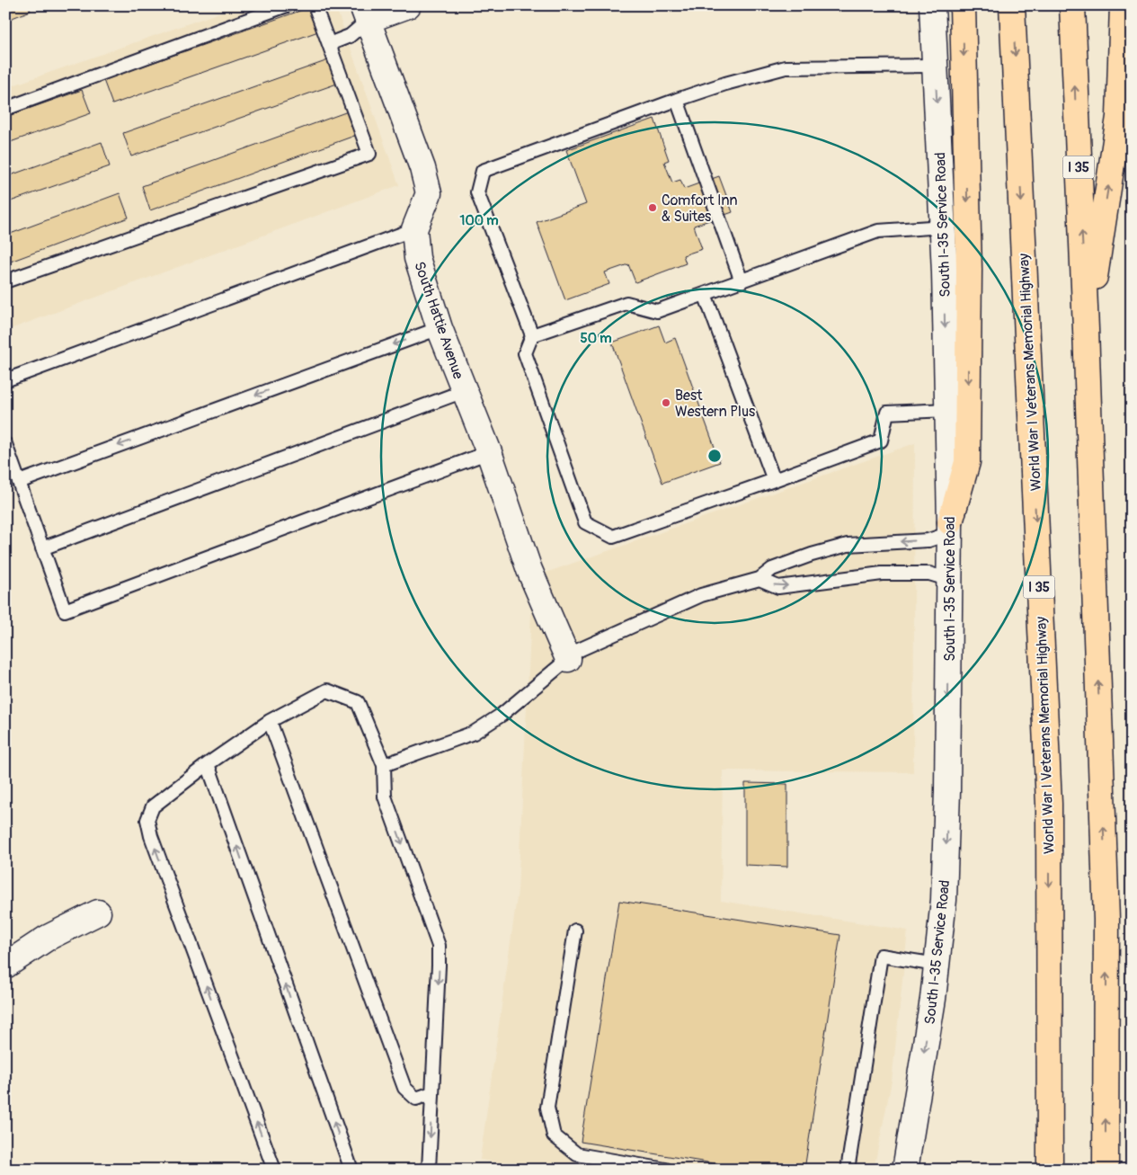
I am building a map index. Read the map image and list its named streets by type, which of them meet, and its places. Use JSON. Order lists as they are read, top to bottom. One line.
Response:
{"streets":{"highway":["I 35","World War I Veterans Memorial Highway"],"main road":["South I-35 Service Road","South Hattie Avenue"]},"one_way":["South I-35 Service Road"],"places":["Comfort Inn & Suites","Best Western Plus"],"rings":["100 m","50 m"]}
